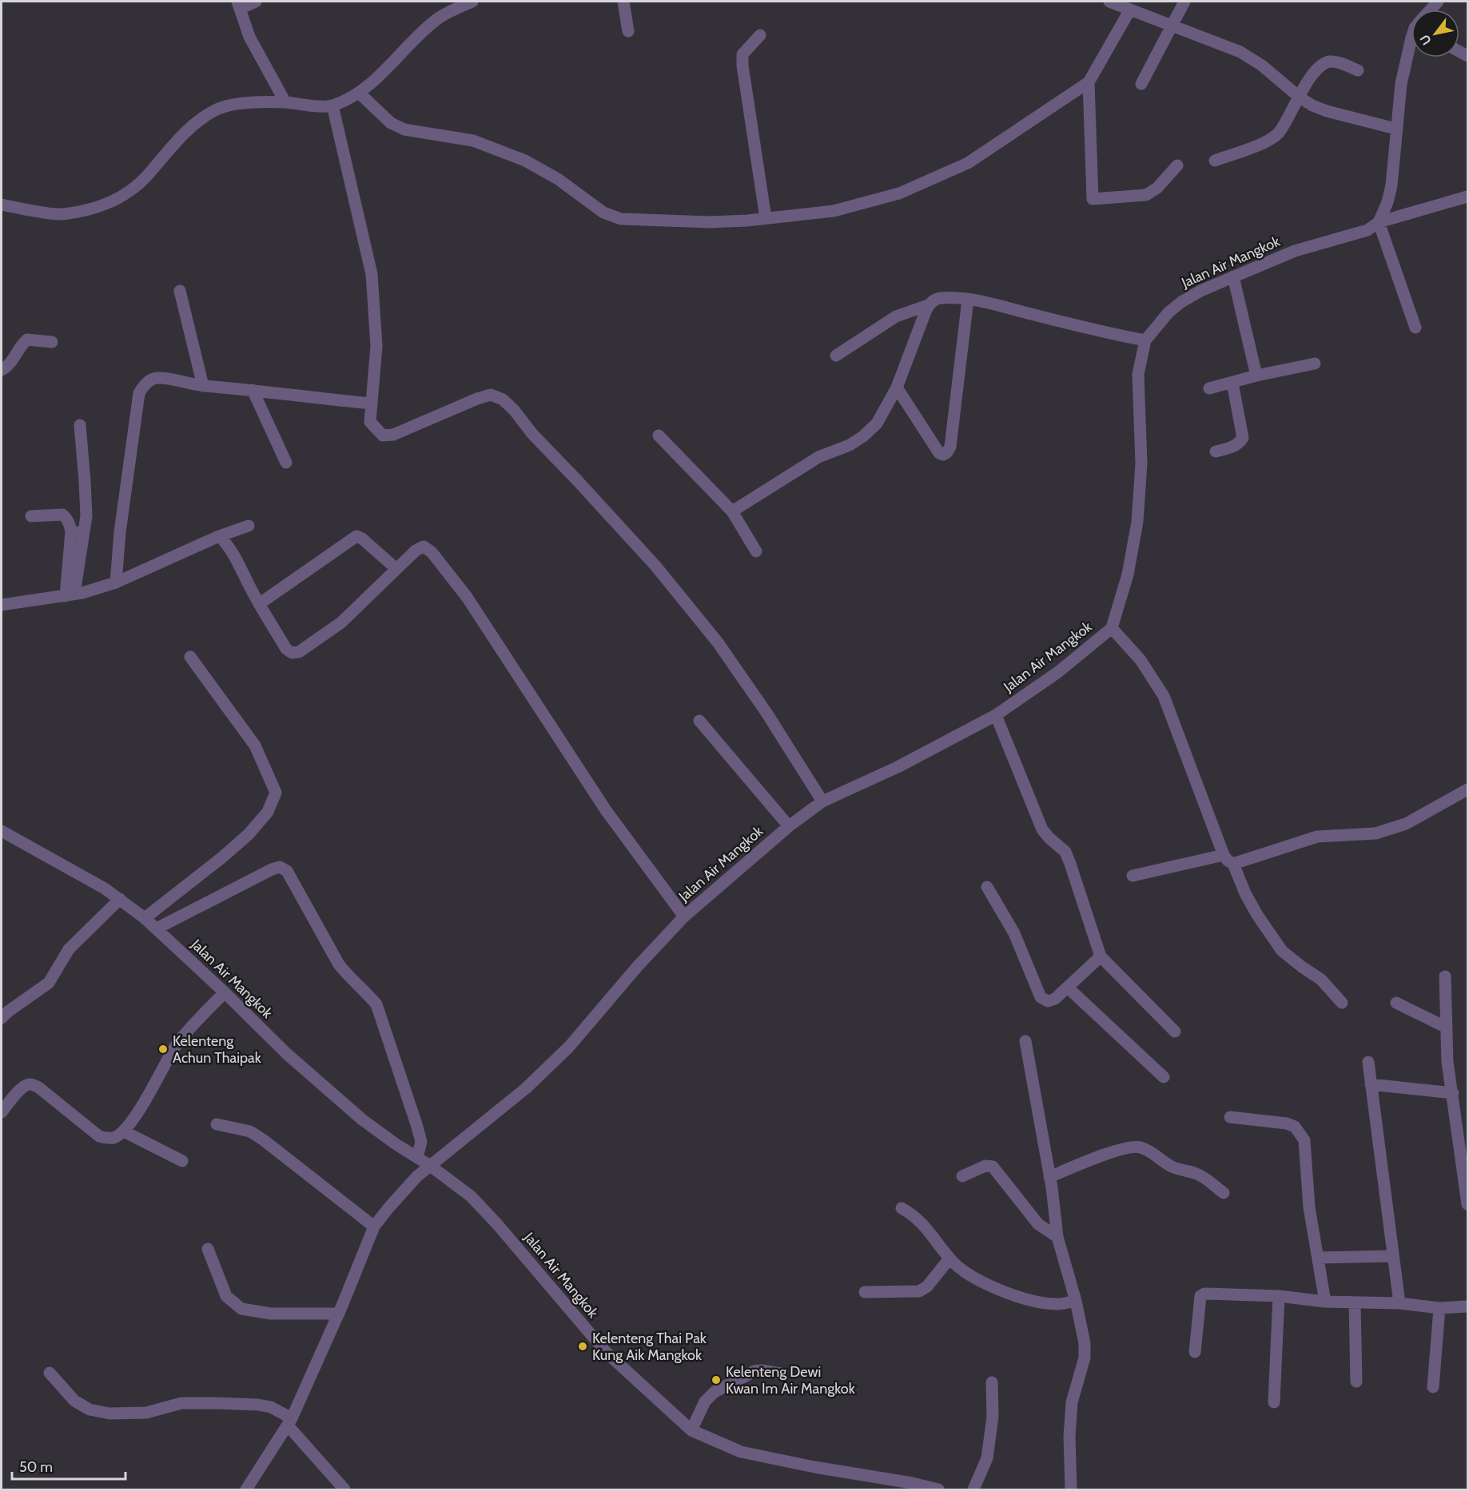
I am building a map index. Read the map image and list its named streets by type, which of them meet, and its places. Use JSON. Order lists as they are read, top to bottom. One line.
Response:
{"streets":{"street":["Jalan Air Mangkok"]},"places":["Kelenteng Achun Thaipak","Kelenteng Thai Pak Kung Aik Mangkok","Kelenteng Dewi Kwan Im Air Mangkok"],"scale_bar":"50 m","north":"bottom left"}
